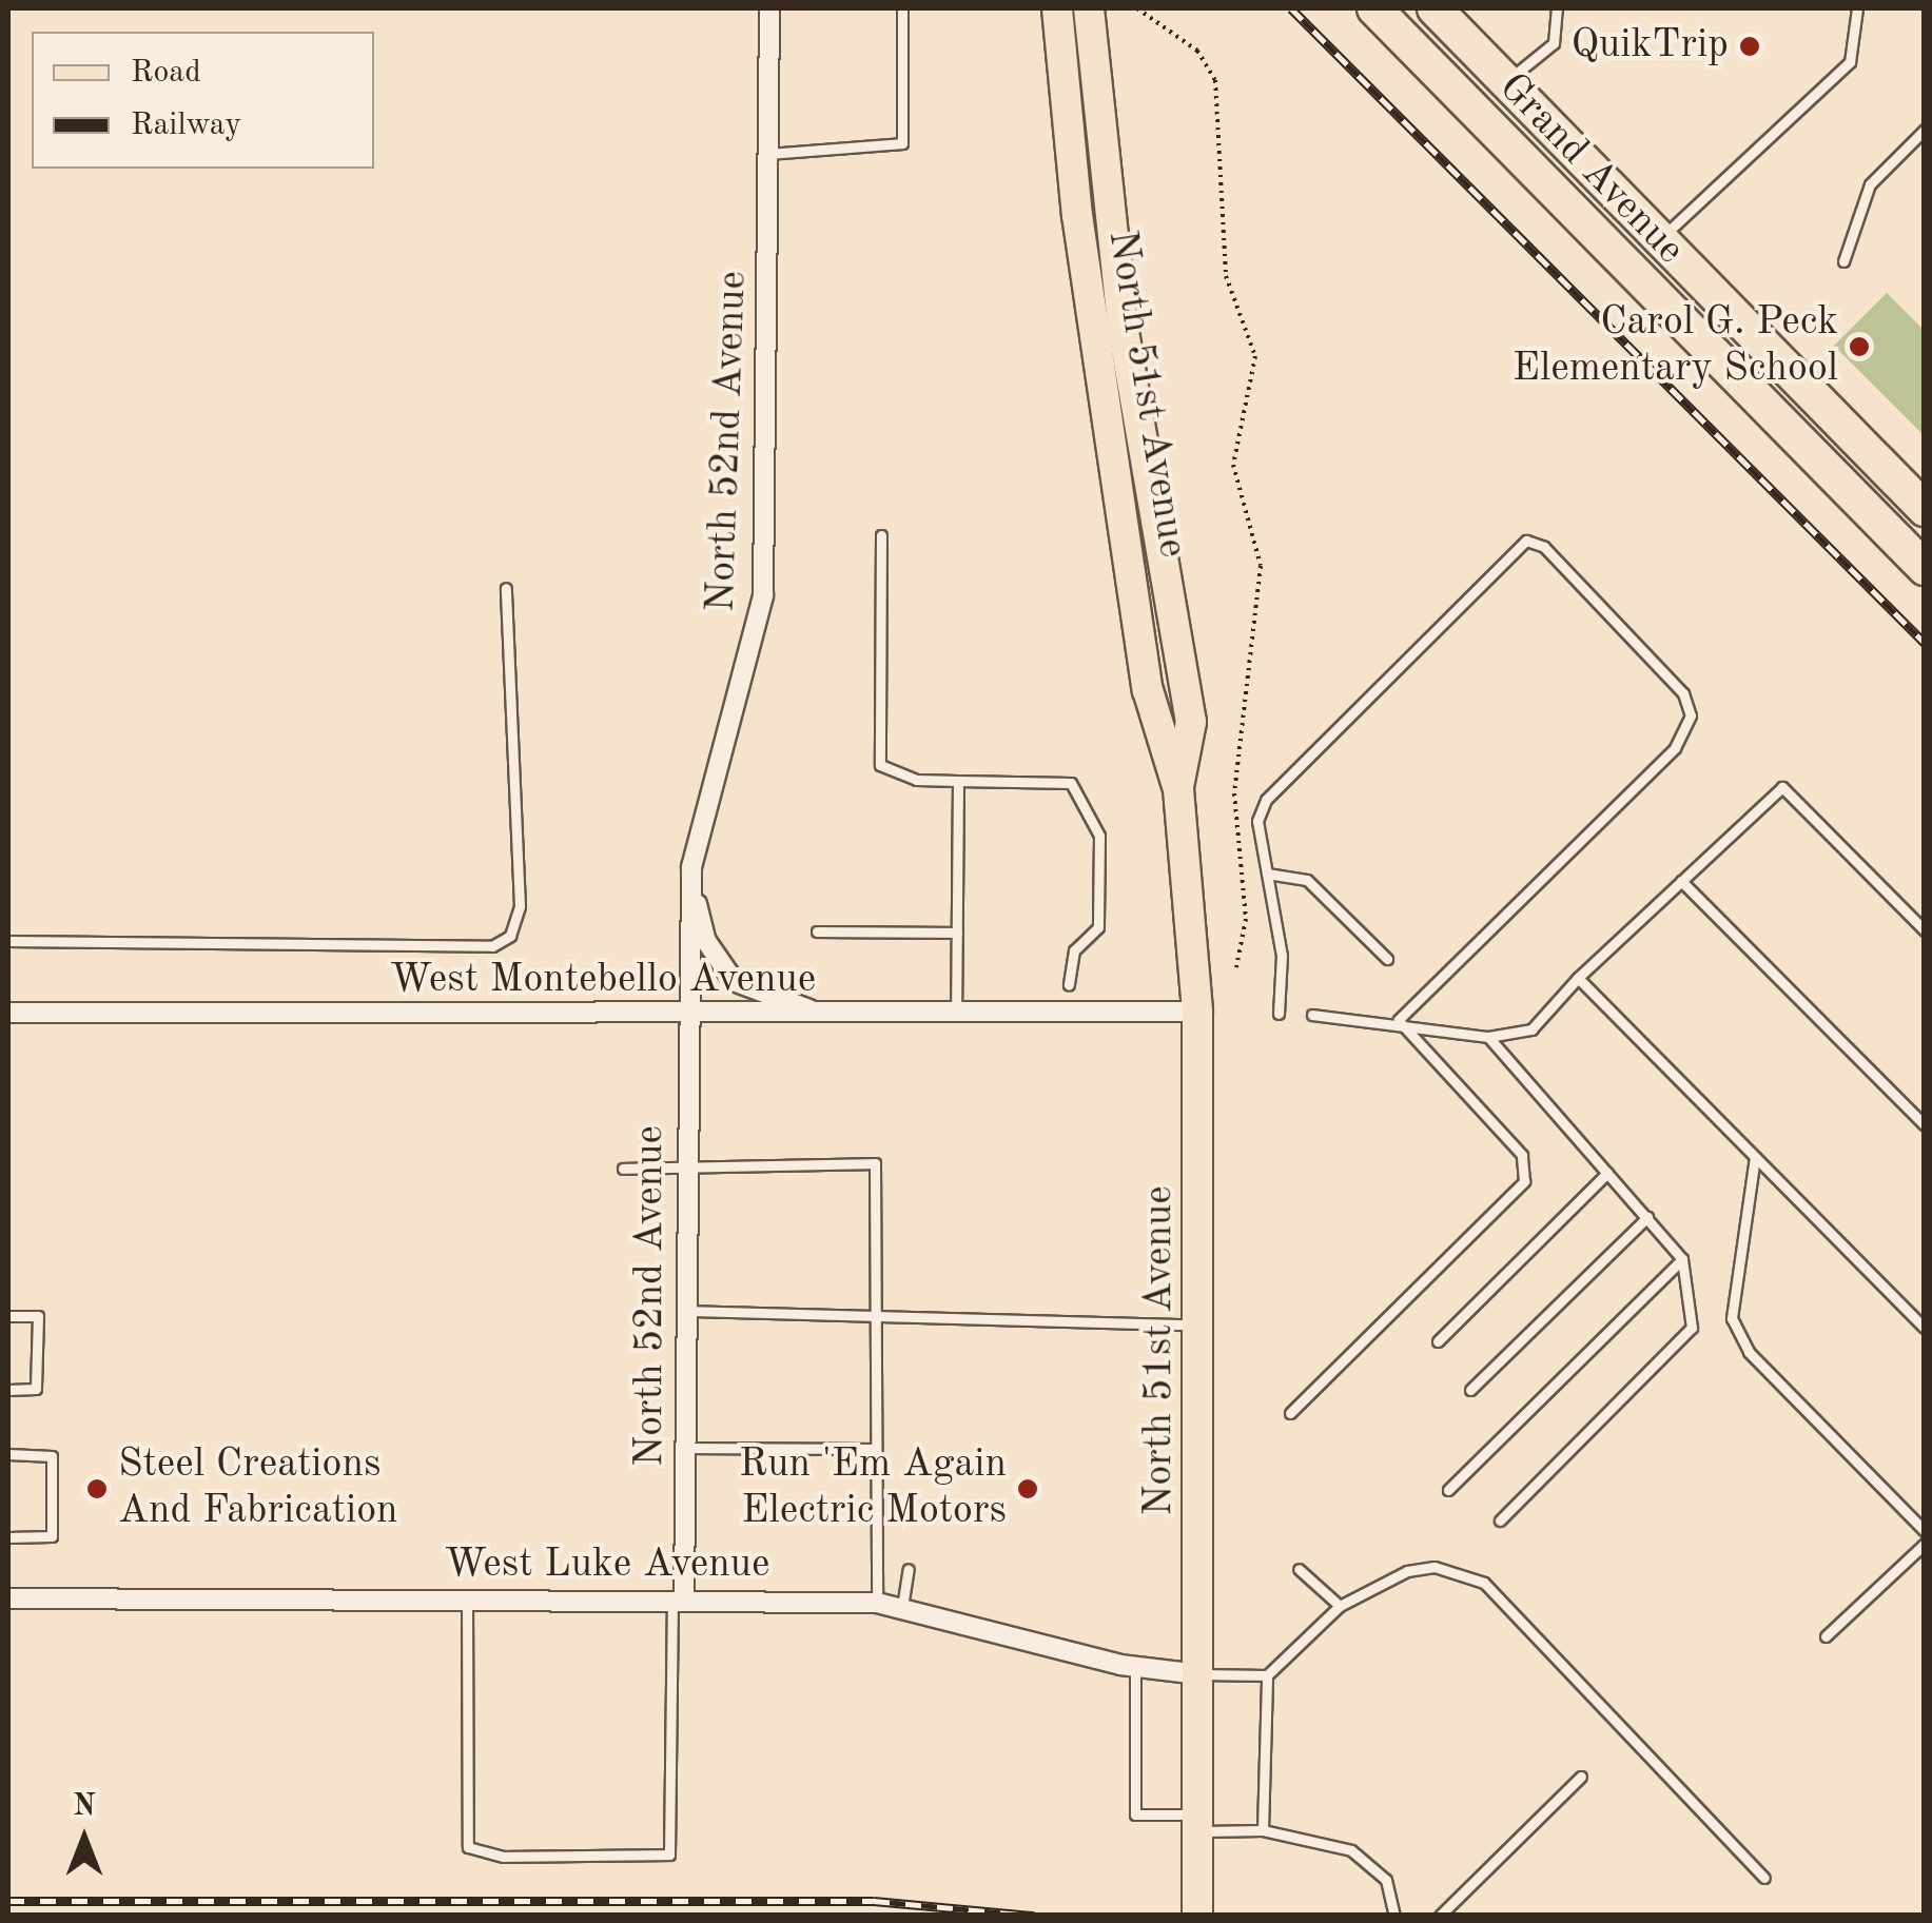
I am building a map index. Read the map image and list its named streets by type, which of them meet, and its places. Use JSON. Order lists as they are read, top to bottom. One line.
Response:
{"streets":{"highway":["Grand Avenue"],"main road":["North 51st Avenue"],"street":["North 52nd Avenue","West Montebello Avenue","West Luke Avenue"]},"crossings":[["North 51st Avenue","West Montebello Avenue"],["North 51st Avenue","West Luke Avenue"],["North 52nd Avenue","West Montebello Avenue"],["North 52nd Avenue","West Luke Avenue"]],"places":["QuikTrip","Carol G. Peck Elementary School","Steel Creations And Fabrication","Run 'Em Again Electric Motors"],"legend":["Road","Railway"],"north":"top"}
